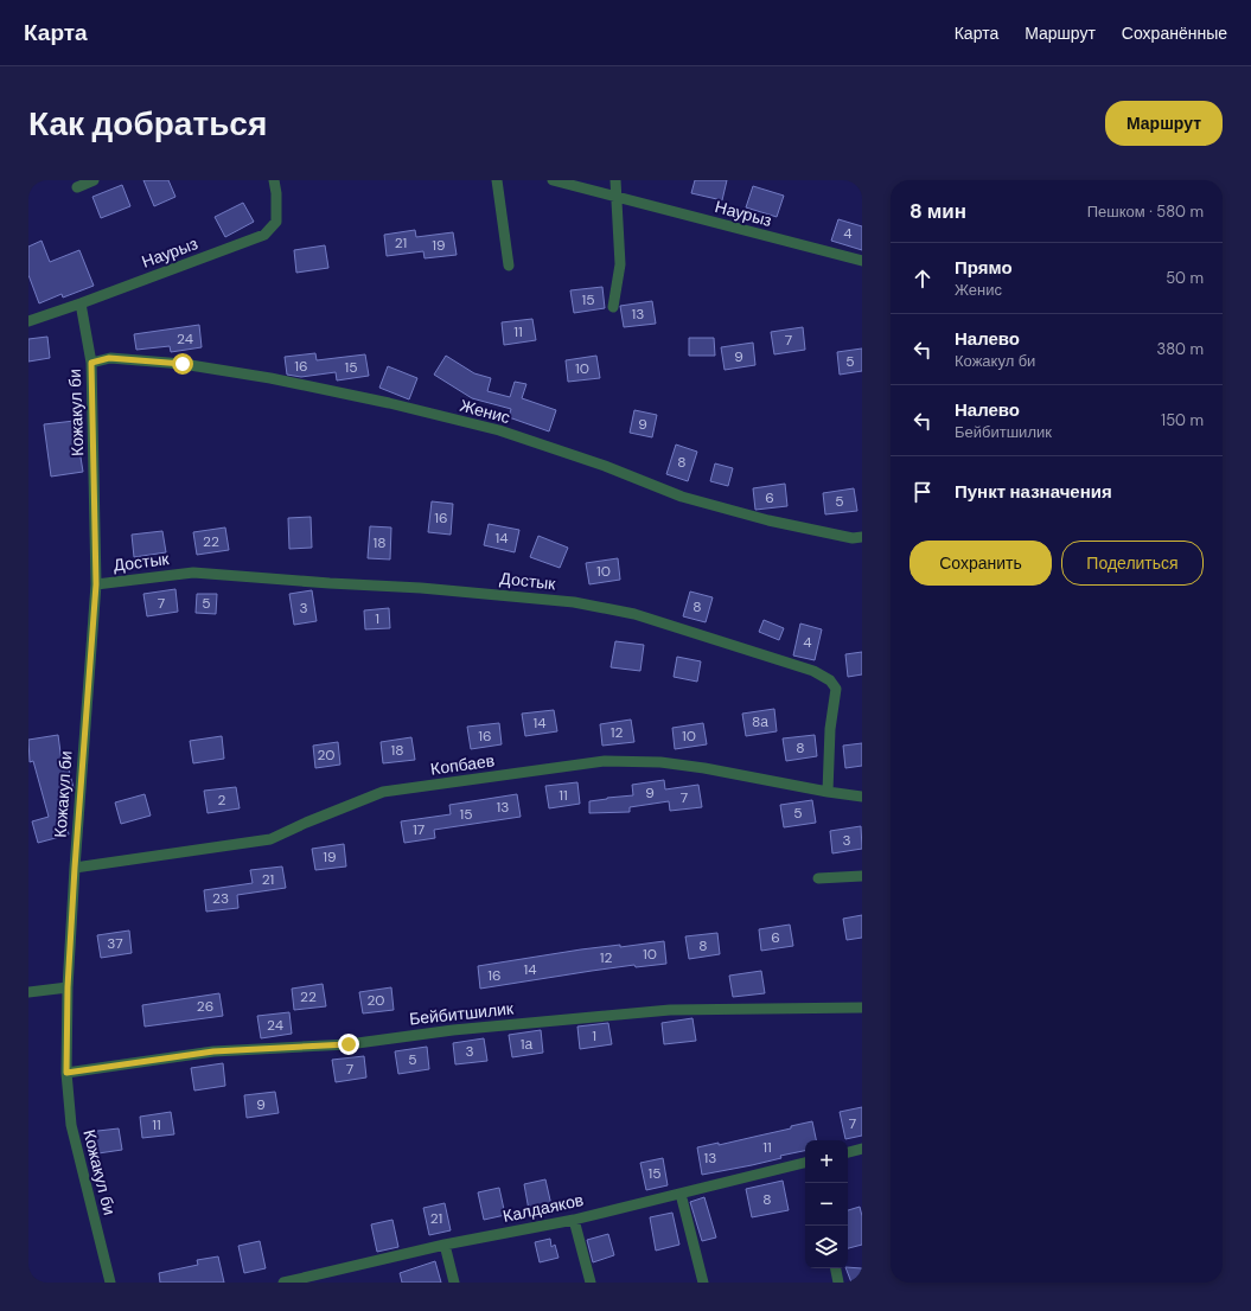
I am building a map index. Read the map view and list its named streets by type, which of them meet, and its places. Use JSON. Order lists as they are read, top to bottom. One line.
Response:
{"streets":{"street":["Наурыз","Женис","Кожакул би","Достык","Копбаев","Бейбитшилик","Калдаяков"]},"crossings":[["Наурыз","Кожакул би"],["Женис","Кожакул би"],["Кожакул би","Достык"],["Кожакул би","Копбаев"],["Кожакул би","Бейбитшилик"],["Достык","Копбаев"]],"house_numbers":["4","21","19","15","13","11","24","7","9","5","16","15","10","9","8","6","5","16","14","22","18","10","7","5","8","3","1","4","8а","14","12","16","10","8","18","20","9","11","7","2","13","5","15","17","3","19","21","23","6","37","8","10","12","14","16","22","20","26","24","1","1а","3","5","7","9","7","11","11","13","15","8","21"],"page":{"header":"Карта","nav":["Карта","Маршрут","Сохранённые"],"buttons":["Маршрут",["Сохранить","Поделиться"]],"title":"Как добраться","heading":["8 мин","Пешком · 580 m"],"list":[["Прямо","Женис","50 m"],["Налево","Кожакул би","380 m"],["Налево","Бейбитшилик","150 m"],"Пункт назначения"],"map_buttons":["+","−"]}}
